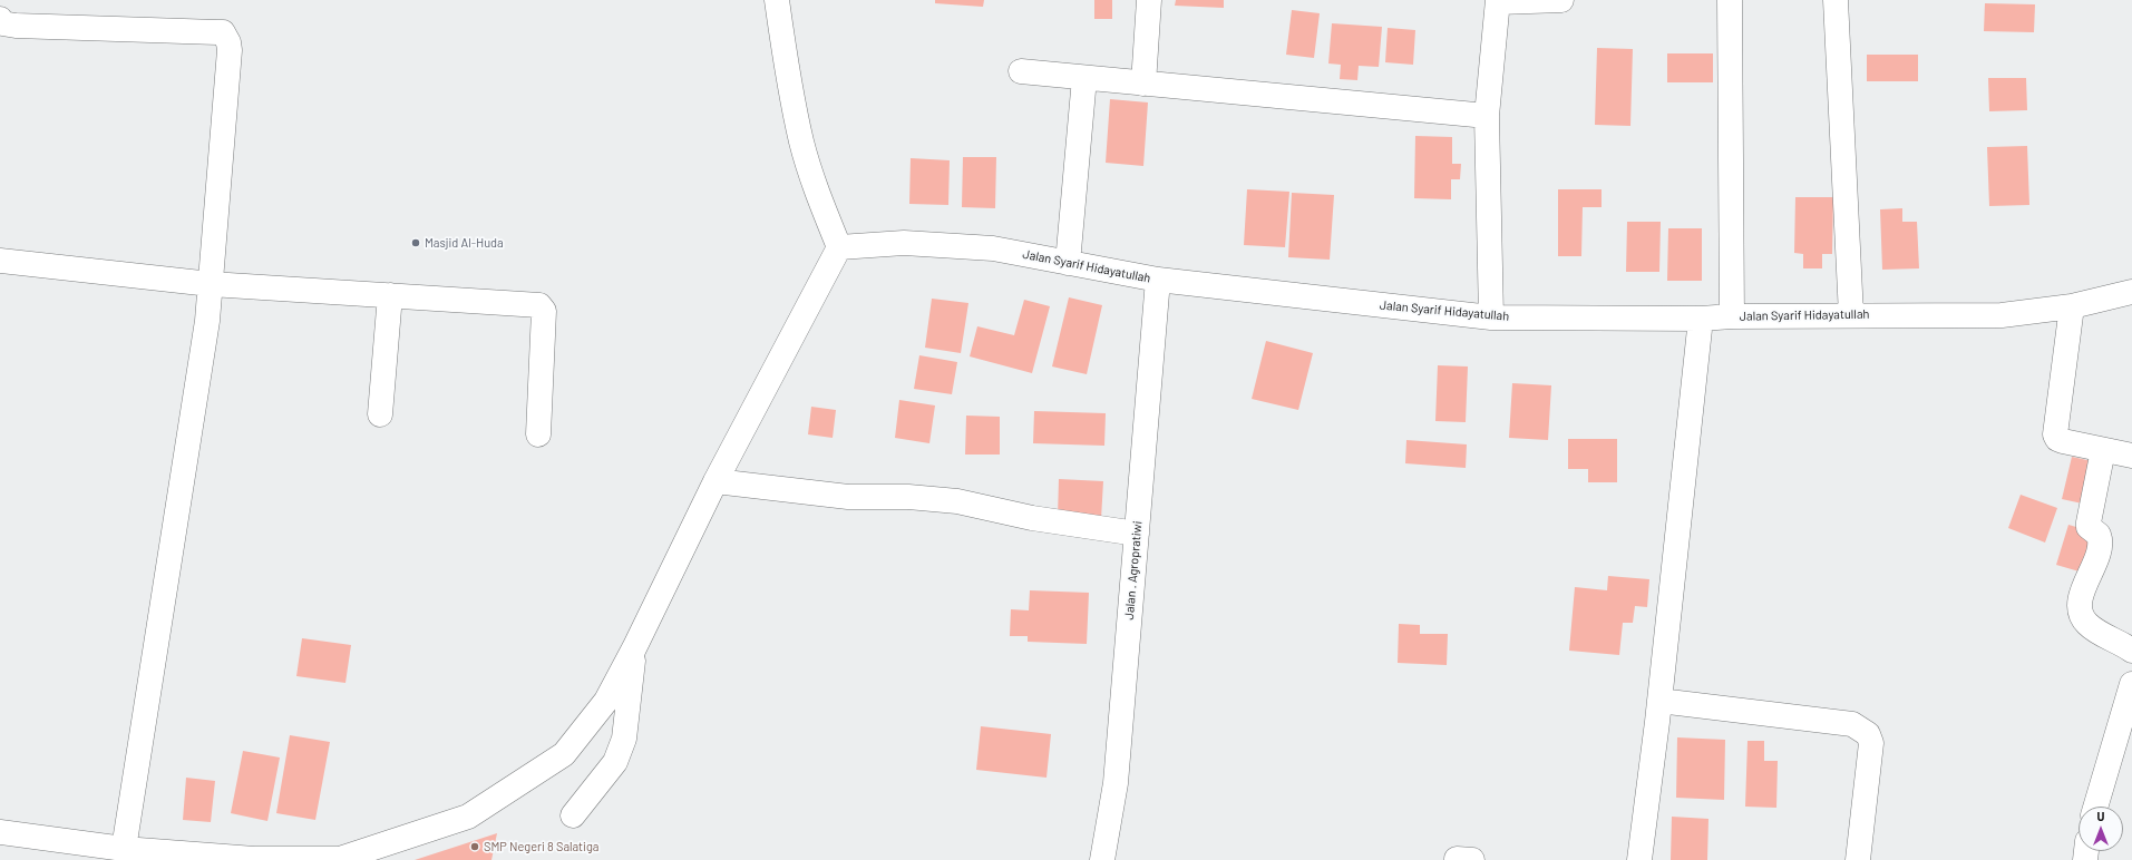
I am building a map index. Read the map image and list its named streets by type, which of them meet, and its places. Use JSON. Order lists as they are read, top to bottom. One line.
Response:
{"streets":{"street":["Jalan Syarif Hidayatullah","Jalan . Agropratiwi"]},"crossings":[["Jalan Syarif Hidayatullah","Jalan . Agropratiwi"]],"places":["Masjid Al-Huda","SMP Negeri 8 Salatiga"],"north":"top"}
